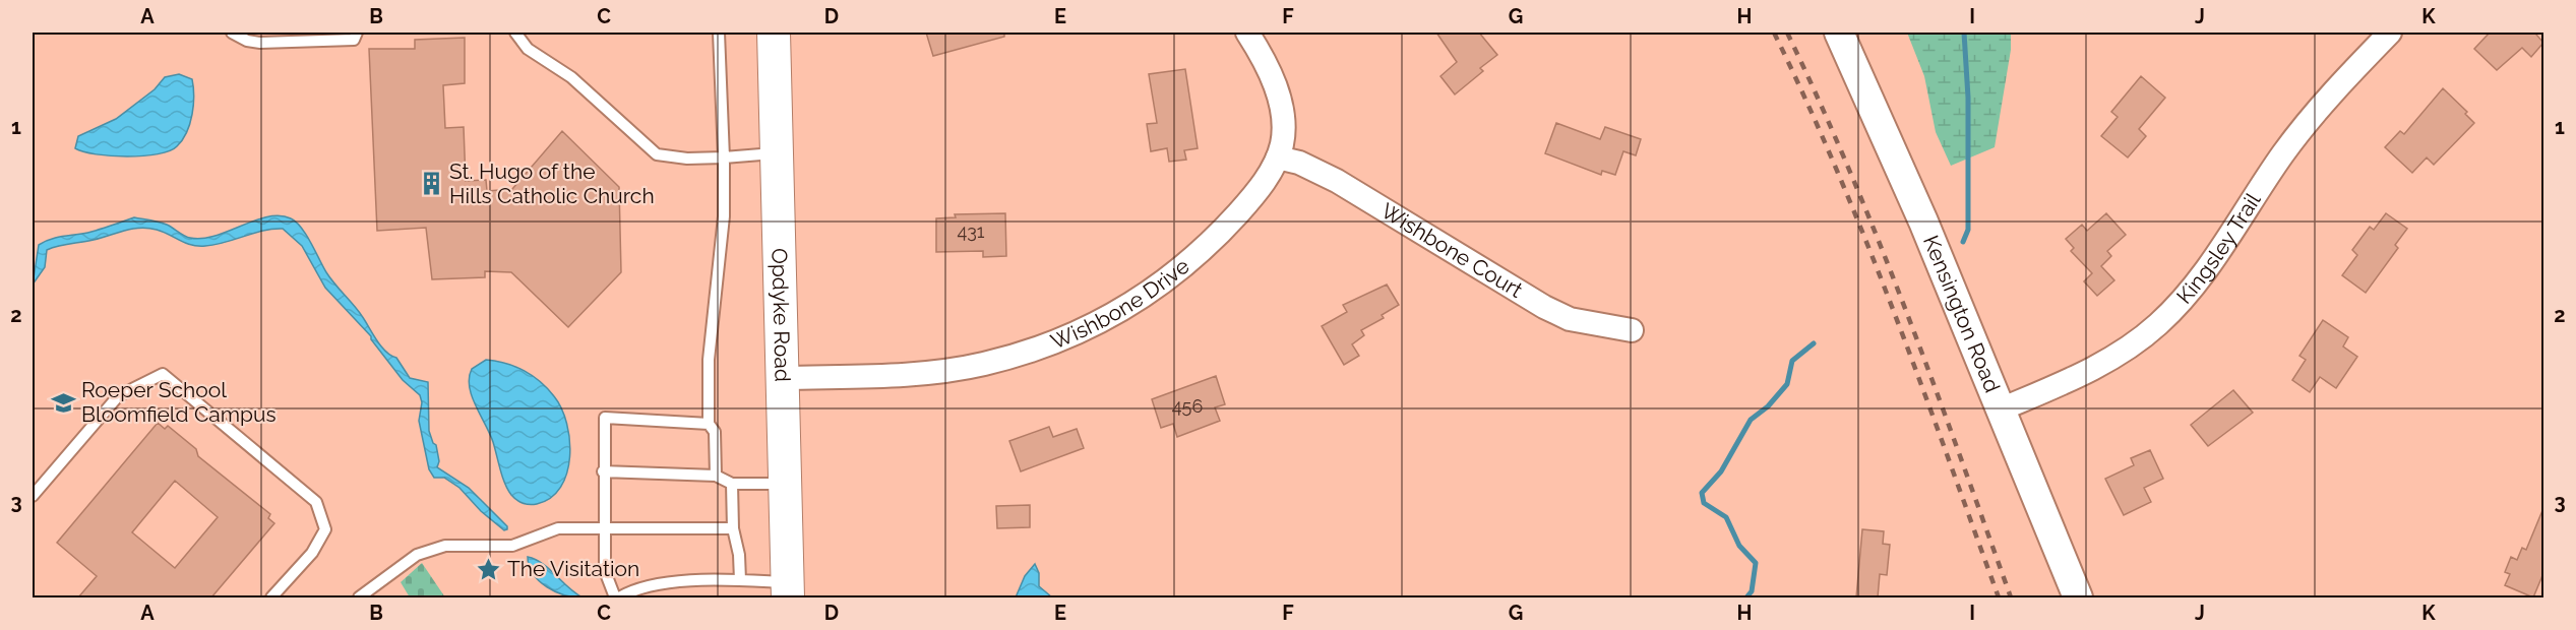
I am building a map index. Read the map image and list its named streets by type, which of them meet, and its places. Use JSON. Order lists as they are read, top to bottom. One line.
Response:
{"streets":{"main road":["Opdyke Road"],"street":["Kingsley Trail","Wishbone Court","Wishbone Drive","Kensington Road"]},"crossings":[["Kingsley Trail","Kensington Road"],["Wishbone Court","Wishbone Drive"],["Wishbone Drive","Opdyke Road"]],"places":{"building":["St. Hugo of the Hills Catholic Church"],"school or university":["Roeper School Bloomfield Campus"],"place":["The Visitation"]},"house_numbers":["431","456"],"grid":{"columns":["A","B","C","D","E","F","G","H","I","J","K"],"rows":["1","2","3"]}}
